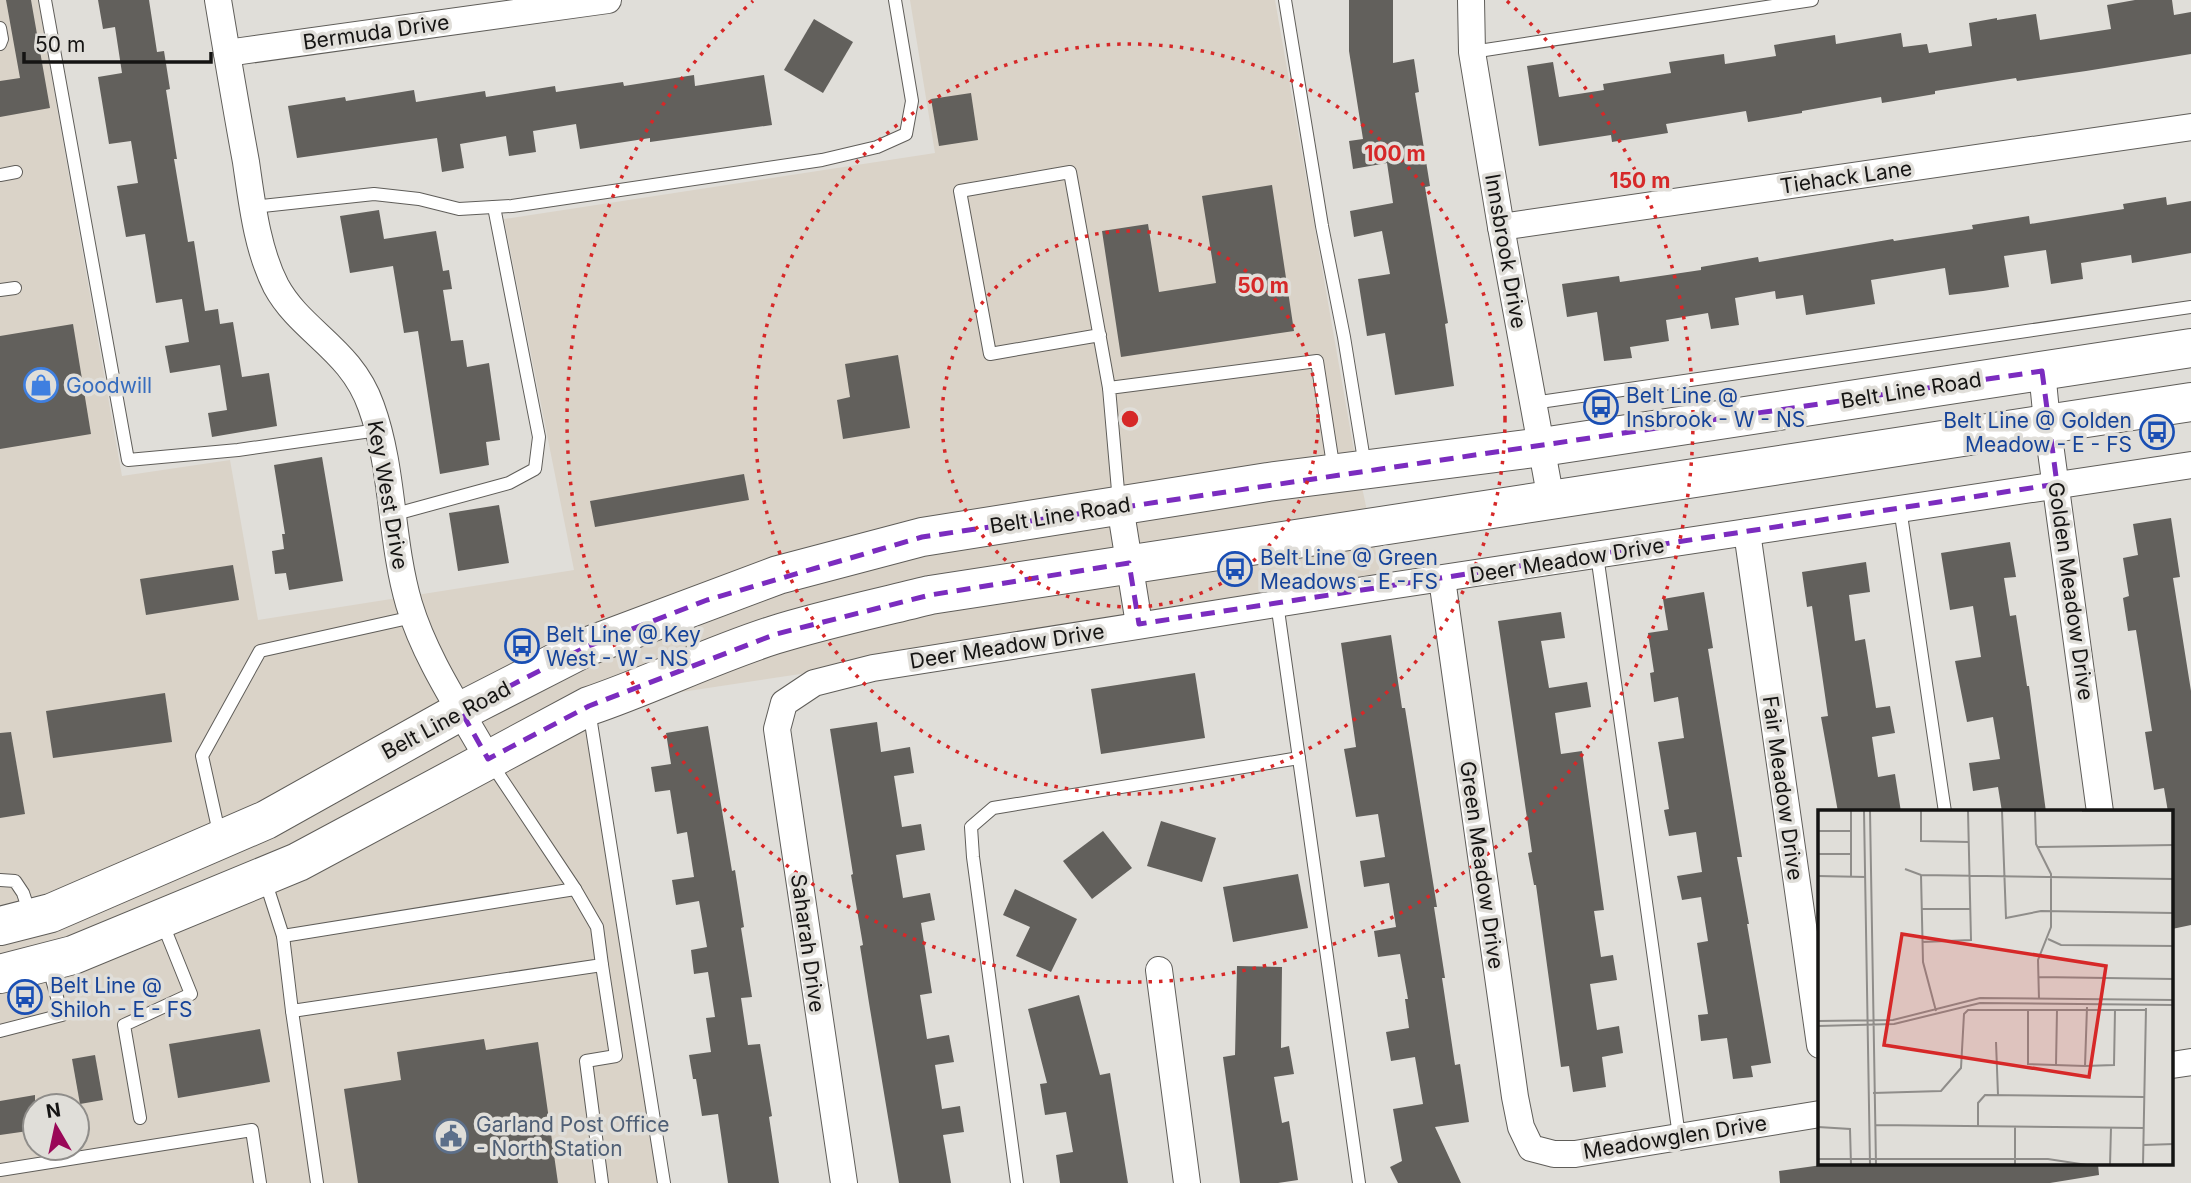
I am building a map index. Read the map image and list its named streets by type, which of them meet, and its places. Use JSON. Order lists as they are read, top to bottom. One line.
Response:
{"streets":{"main road":["Belt Line Road"],"street":["Bermuda Drive","Tiehack Lane","Innsbrook Drive","Key West Drive","Deer Meadow Drive","Golden Meadow Drive","Fair Meadow Drive","Green Meadow Drive","Saharah Drive","Meadowglen Drive"]},"crossings":[["Bermuda Drive","Key West Drive"],["Tiehack Lane","Innsbrook Drive"],["Innsbrook Drive","Belt Line Road"],["Belt Line Road","Key West Drive"],["Belt Line Road","Golden Meadow Drive"],["Deer Meadow Drive","Golden Meadow Drive"],["Deer Meadow Drive","Fair Meadow Drive"],["Deer Meadow Drive","Green Meadow Drive"],["Deer Meadow Drive","Saharah Drive"],["Green Meadow Drive","Meadowglen Drive"]],"places":{"shop":["Goodwill"],"bus stop":["Belt Line @ Insbrook - W - NS","Belt Line @ Golden Meadow - E - FS","Belt Line @ Green Meadows - E - FS","Belt Line @ Key West - W - NS","Belt Line @ Shiloh - E - FS"],"public building":["Garland Post Office - North Station"]},"scale_bar":"50 m","north":"top","rings":["100 m","150 m","50 m"]}
